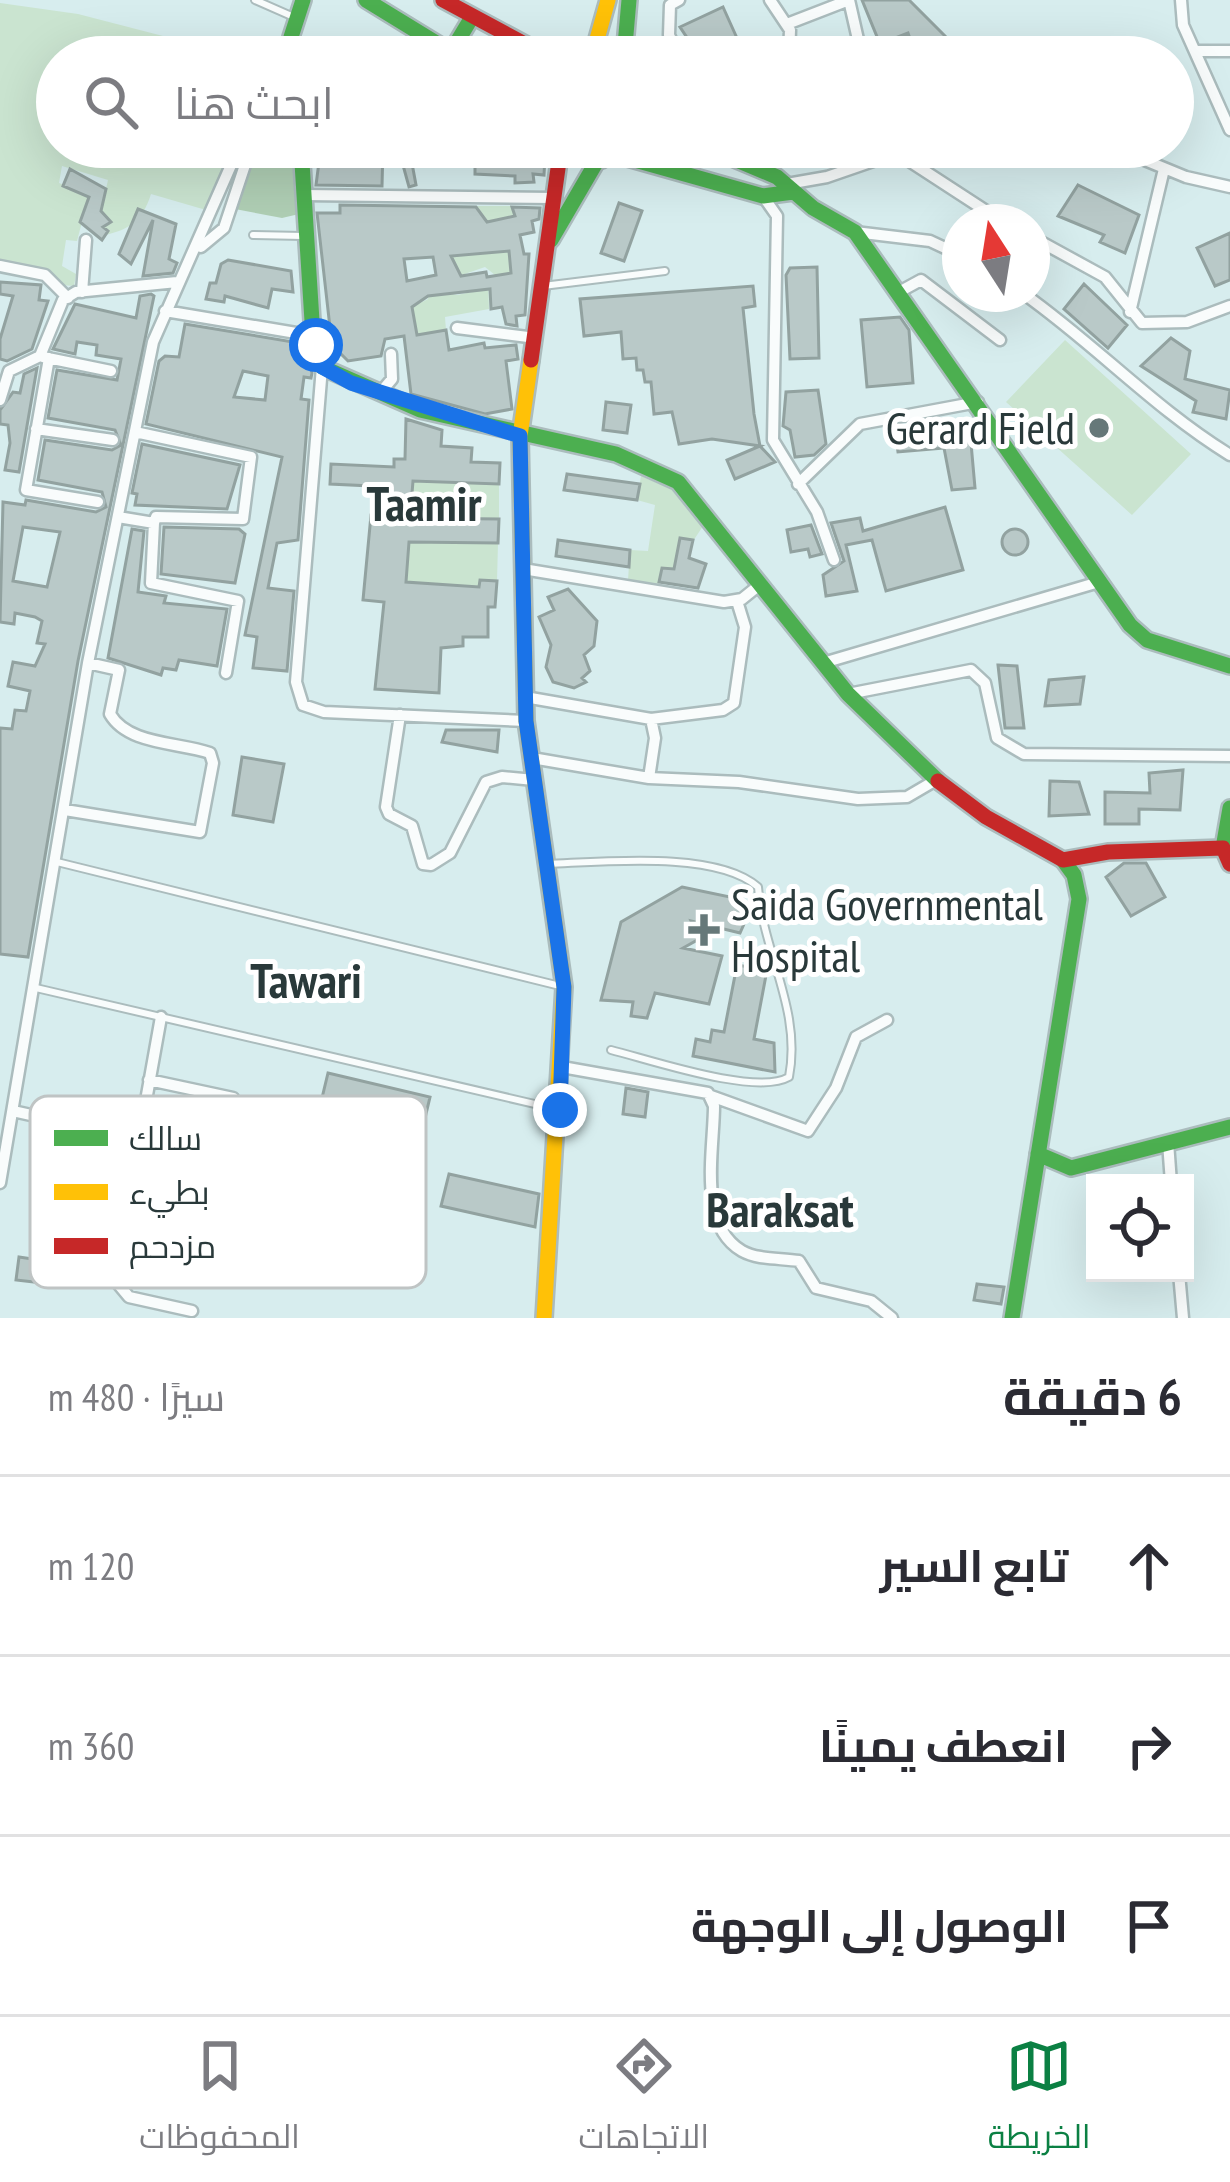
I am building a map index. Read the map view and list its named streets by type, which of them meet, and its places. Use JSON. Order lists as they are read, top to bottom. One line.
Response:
{"districts":["Taamir","Tawari","Baraksat"],"places":{"other":["Gerard Field"],"health":["Saida Governmental Hospital"]},"legend":["سالك","بطيء","مزدحم"],"north":"top","page":{"search":"ابحث هنا","heading":["6 دقيقة","سيرًا · 480 m"],"list":[["تابع السير","120 m"],["انعطف يمينًا","360 m"],"الوصول إلى الوجهة"],"nav":["الخريطة","الاتجاهات","المحفوظات"]}}
